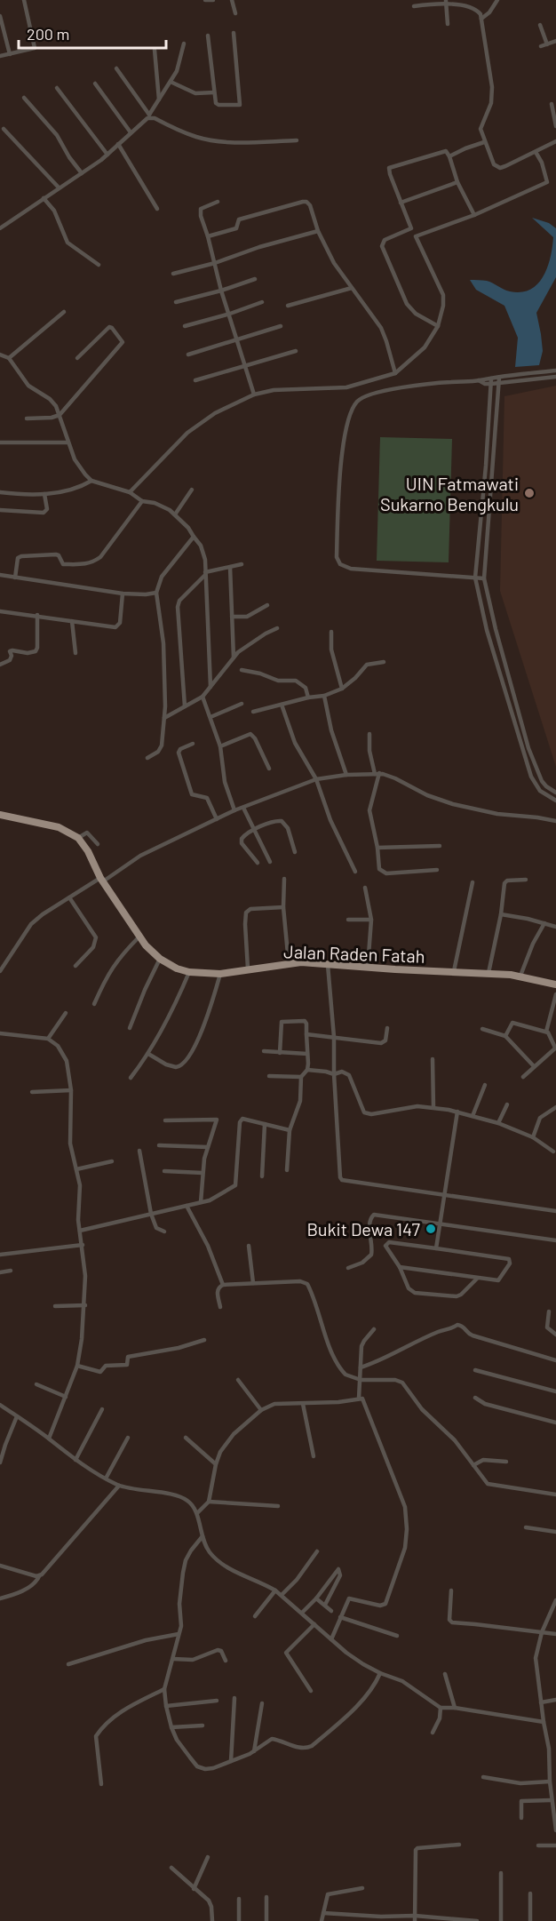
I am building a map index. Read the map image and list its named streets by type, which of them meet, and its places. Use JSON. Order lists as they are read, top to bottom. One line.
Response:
{"streets":{"highway":["Jalan Raden Fatah"]},"places":["UIN Fatmawati Sukarno Bengkulu","Bukit Dewa 147"],"scale_bar":"200 m"}
